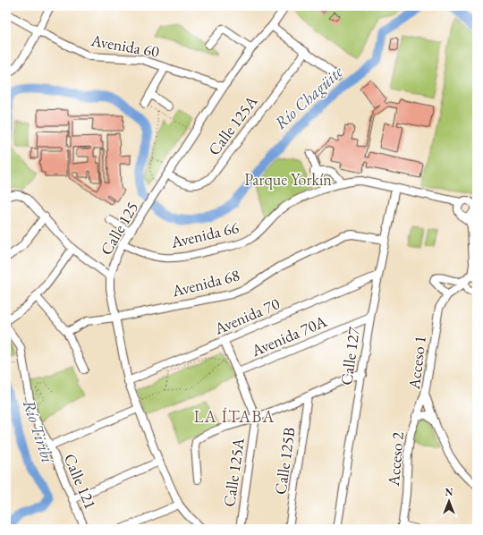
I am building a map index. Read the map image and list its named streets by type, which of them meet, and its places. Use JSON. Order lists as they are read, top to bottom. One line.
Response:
{"streets":{"street":["Avenida 60","Calle 125A","Calle 125","Avenida 66","Avenida 68","Avenida 70","Avenida 70A","Calle 127","Acceso 1","Acceso 2","Calle 125B","Calle 121"]},"crossings":[["Avenida 60","Calle 125"],["Calle 125A","Calle 125"],["Calle 125A","Avenida 70"],["Calle 125A","Avenida 70A"],["Calle 125","Avenida 66"],["Calle 125","Avenida 68"],["Calle 125","Avenida 70"],["Avenida 66","Calle 127"],["Avenida 66","Acceso 1"],["Avenida 68","Calle 127"],["Avenida 70","Calle 127"],["Avenida 70A","Calle 127"],["Acceso 1","Acceso 2"]],"districts":["LA ÍTABA"],"water":["Río Chagüite","Río Tiribí"],"parks":["Parque Yorkín"],"north":"top"}
